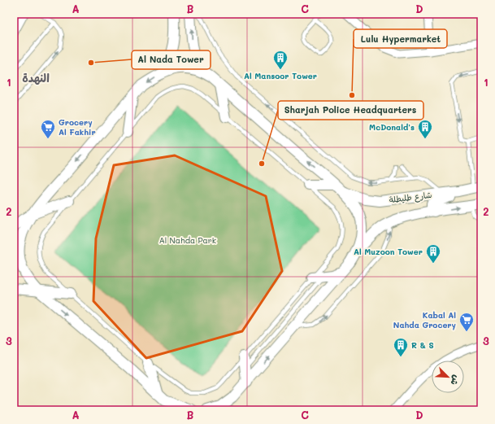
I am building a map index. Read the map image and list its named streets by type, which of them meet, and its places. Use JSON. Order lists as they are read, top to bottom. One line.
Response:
{"streets":{"street":["شارع طليطلة"]},"districts":["النهدة"],"parks":["Al Nahda Park"],"places":{"other":["Al Nada Tower","Lulu Hypermarket","Sharjah Police Headquarters"],"building":["Al Mansoor Tower","McDonald's","Al Muzoon Tower","R & S"],"supermarket":["Grocery Al Fakhir","Kabal Al Nahda Grocery"]},"north":"bottom right","grid":{"columns":["A","B","C","D"],"rows":["1","2","3"]}}
